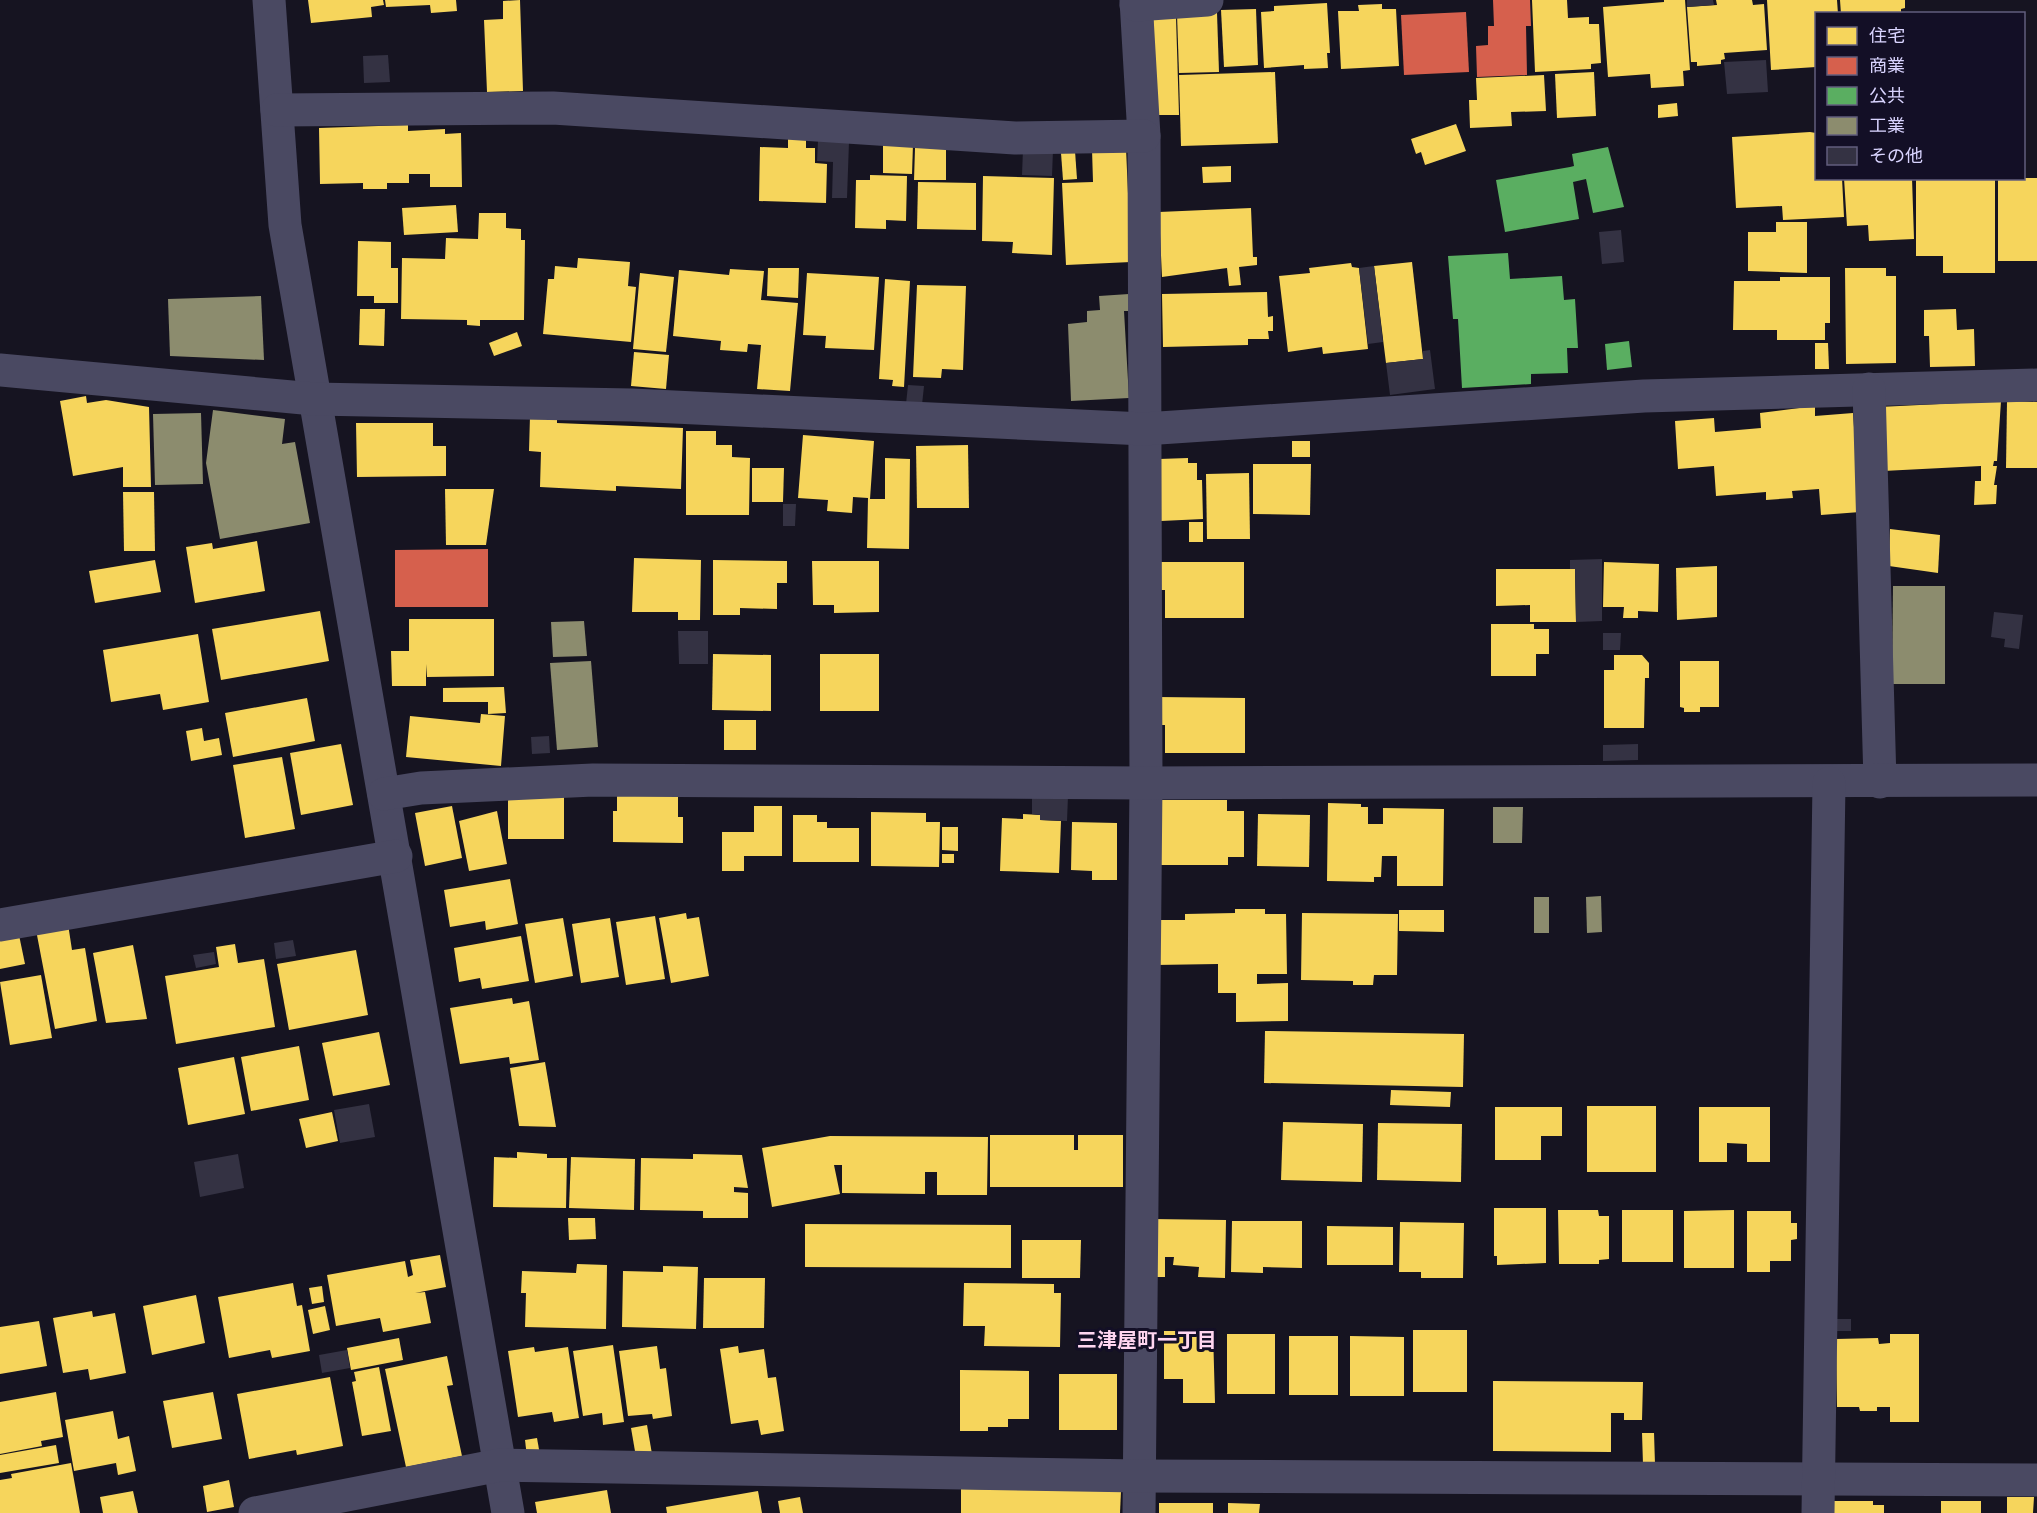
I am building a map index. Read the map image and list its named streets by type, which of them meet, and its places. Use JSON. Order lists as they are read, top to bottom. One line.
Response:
{"districts":["三津屋町一丁目"],"legend":["住宅","商業","公共","工業","その他"]}
